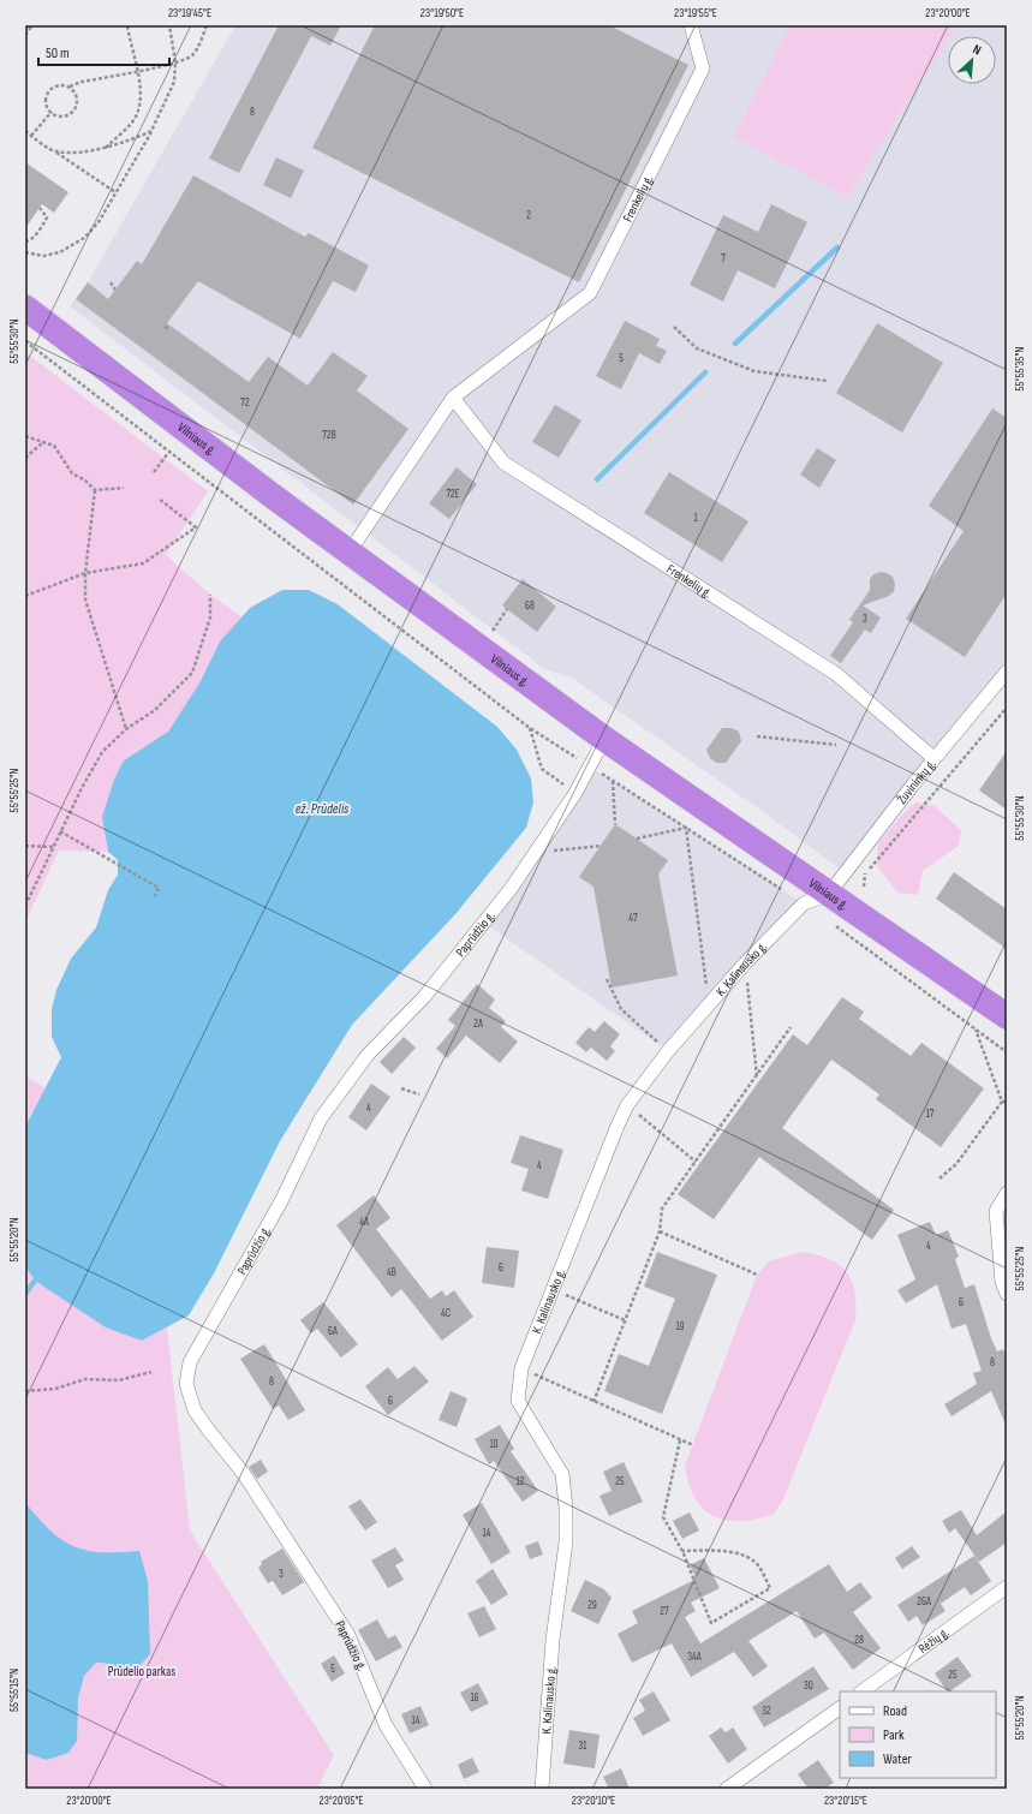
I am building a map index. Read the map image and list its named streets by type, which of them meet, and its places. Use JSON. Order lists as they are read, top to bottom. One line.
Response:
{"streets":{"highway":["Vilniaus g."],"street":["Frenkelių g.","Žuvininkų g.","Paprūdžio g.","K. Kalinausko g.","Rėžių g."]},"crossings":[["Frenkelių g.","Vilniaus g."],["Frenkelių g.","Žuvininkų g."],["Vilniaus g.","Žuvininkų g."],["Vilniaus g.","Paprūdžio g."],["Vilniaus g.","K. Kalinausko g."],["Žuvininkų g.","K. Kalinausko g."]],"water":["ež. Prūdelis"],"parks":["Prūdelio parkas"],"house_numbers":["8","2","7","5","72","72B","72E","1","68","3","47","2A","4","17","4","4A","4","6","4B","6","4C","19","6A","8","8","6","10","12","25","14","3","26A","29","27","28","34A","5","25","30","16","32","14","31"],"legend":["Road","Park","Water"],"scale_bar":"50 m","north":"top right","coordinates":["23°19'45\"E","23°19'50\"E","23°19'55\"E","23°20'00\"E","55°55'30\"N","55°55'35\"N","55°55'25\"N","55°55'20\"N","55°55'15\"N","23°20'05\"E","23°20'10\"E","23°20'15\"E"]}
